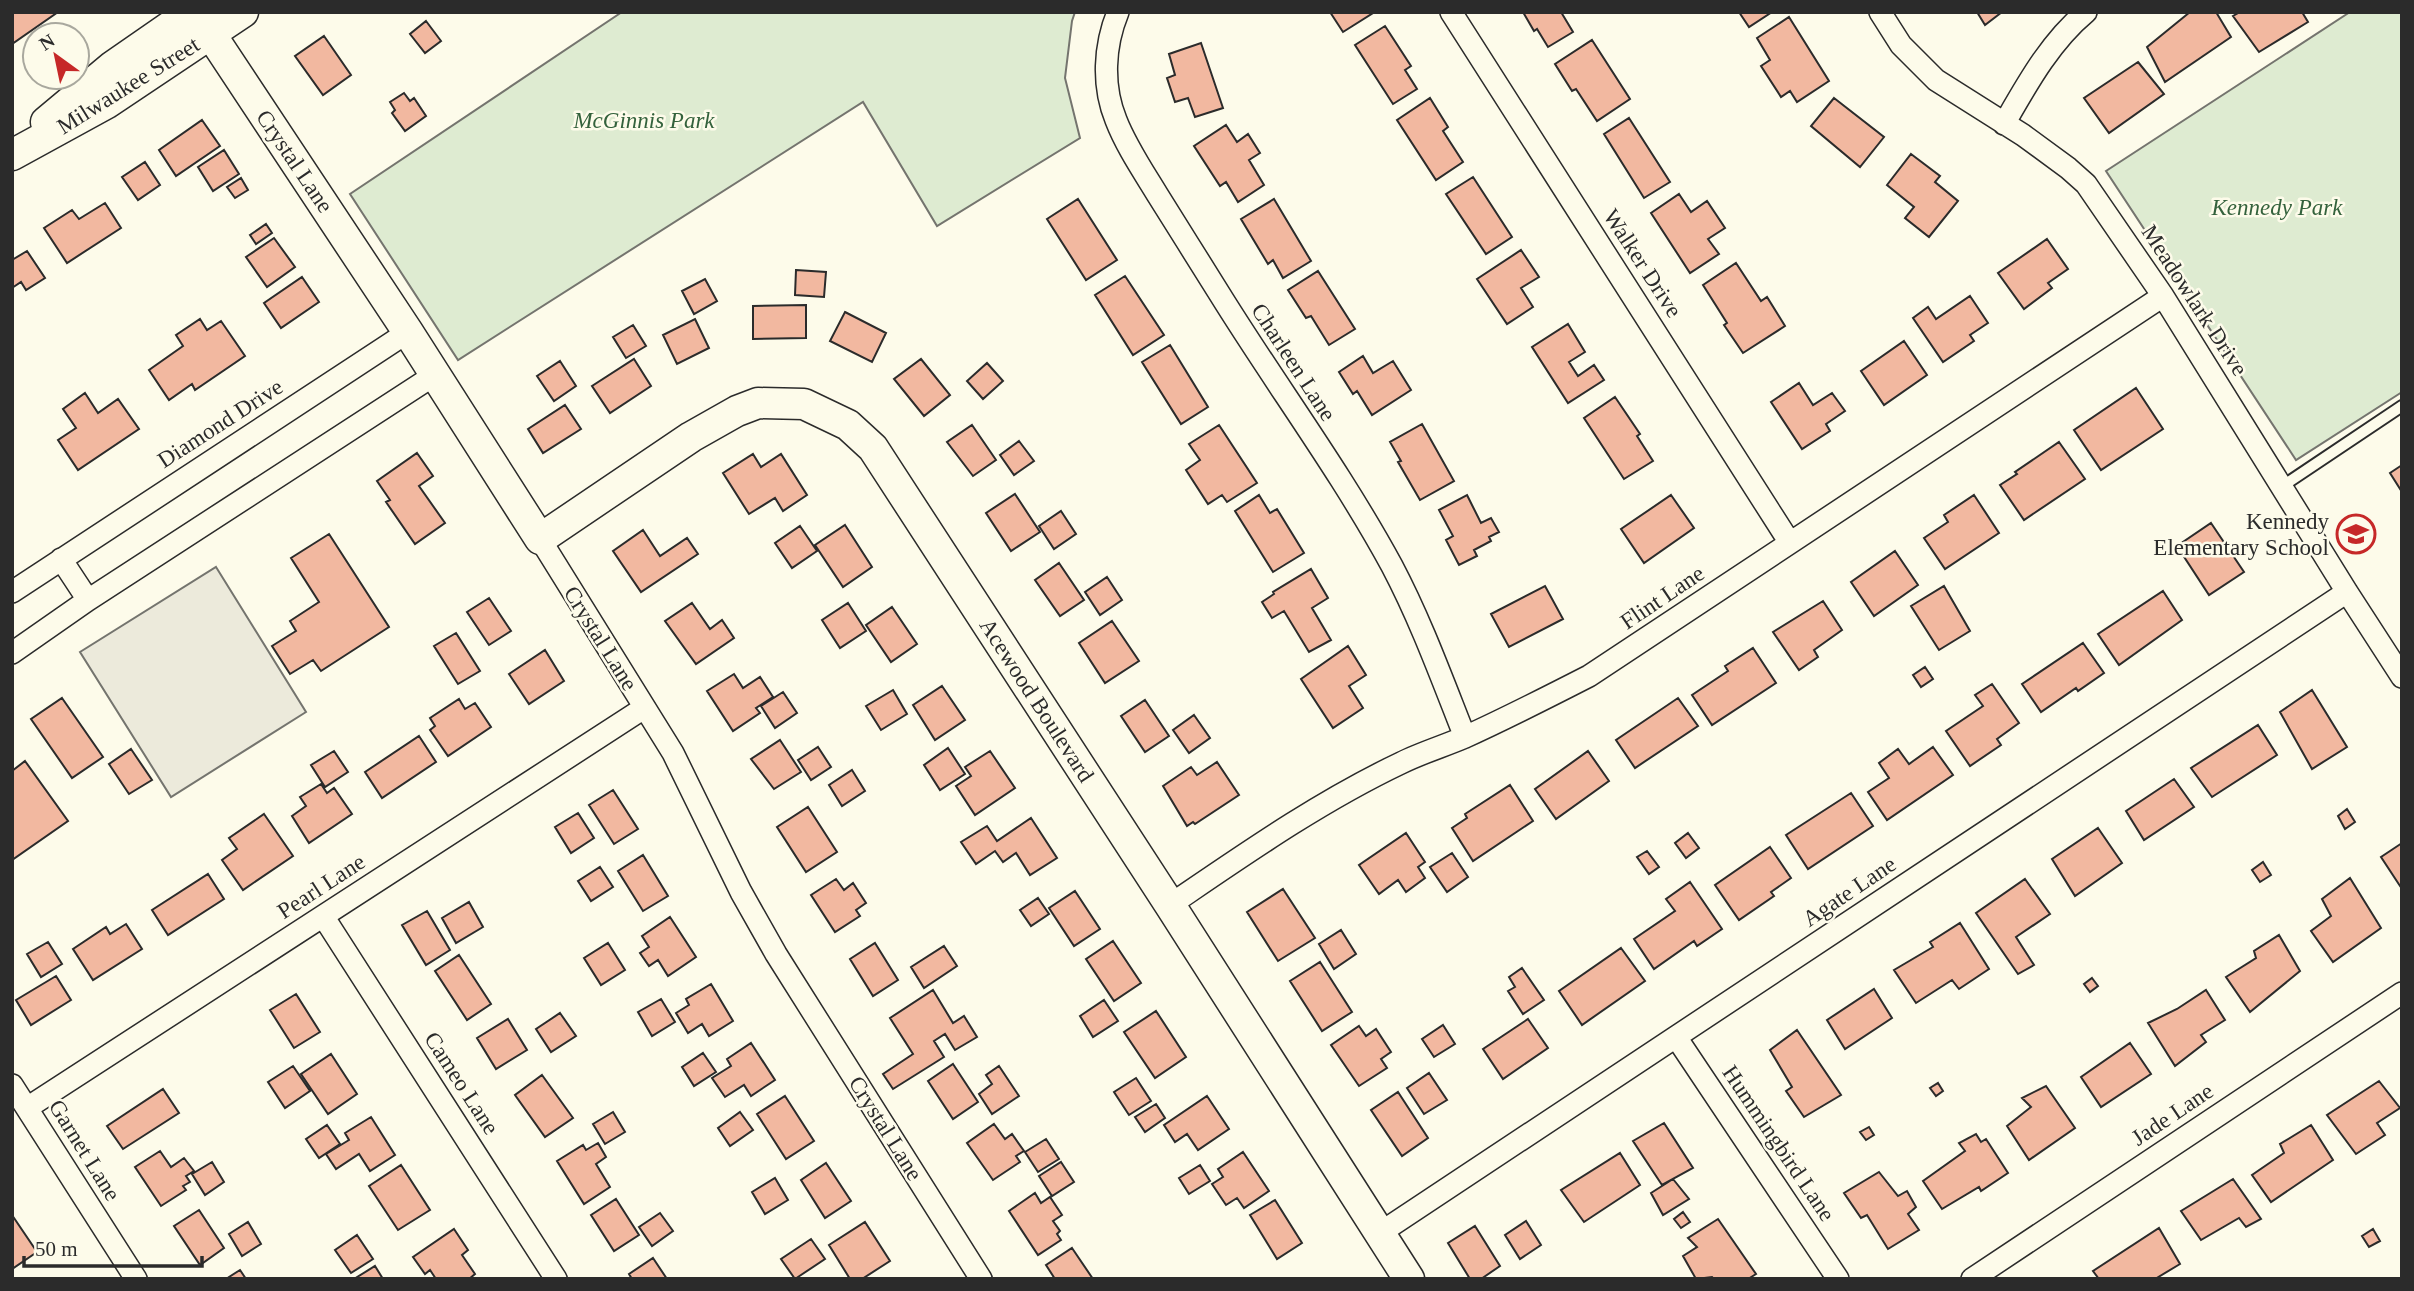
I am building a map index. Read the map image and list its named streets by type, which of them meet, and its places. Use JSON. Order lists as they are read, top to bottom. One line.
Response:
{"streets":{"street":["Milwaukee Street","Crystal Lane","Walker Drive","Meadowlark Drive","Charleen Lane","Diamond Drive","Flint Lane","Acewood Boulevard","Pearl Lane","Agate Lane","Cameo Lane","Jade Lane","Hummingbird Lane","Garnet Lane"]},"crossings":[["Milwaukee Street","Crystal Lane"],["Crystal Lane","Diamond Drive"],["Crystal Lane","Acewood Boulevard"],["Crystal Lane","Pearl Lane"],["Walker Drive","Flint Lane"],["Meadowlark Drive","Flint Lane"],["Meadowlark Drive","Agate Lane"],["Charleen Lane","Flint Lane"],["Flint Lane","Acewood Boulevard"],["Acewood Boulevard","Agate Lane"],["Pearl Lane","Cameo Lane"],["Pearl Lane","Garnet Lane"],["Agate Lane","Hummingbird Lane"]],"parks":["McGinnis Park","Kennedy Park"],"places":{"school or university":["Kennedy Elementary School"]},"scale_bar":"50 m","north":"top left"}
